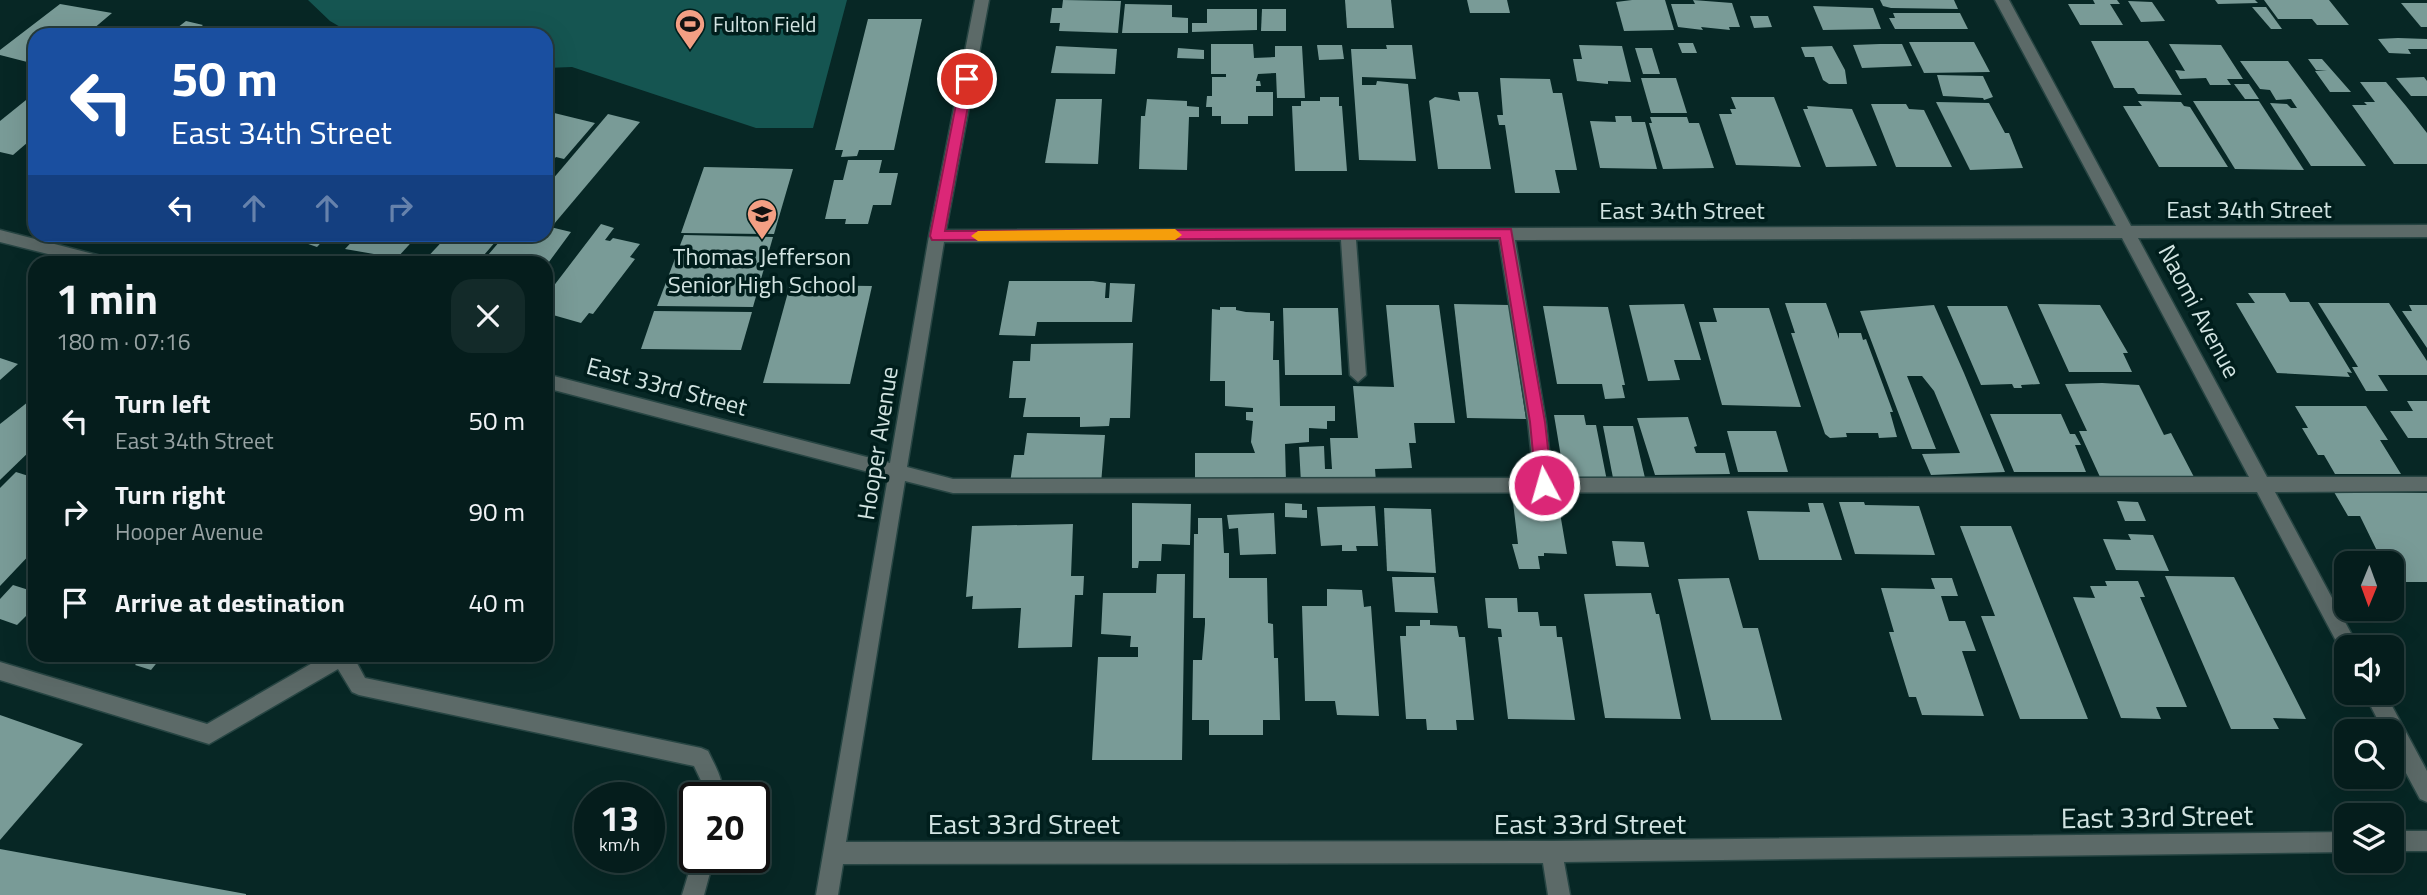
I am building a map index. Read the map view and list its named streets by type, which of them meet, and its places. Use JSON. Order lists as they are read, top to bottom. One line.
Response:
{"streets":{"street":["East 34th Street","Naomi Avenue","East 33rd Street","Hooper Avenue"]},"crossings":[["East 34th Street","Naomi Avenue"],["East 34th Street","Hooper Avenue"],["Naomi Avenue","East 33rd Street"],["East 33rd Street","Hooper Avenue"]],"places":{"sports":["Fulton Field"],"school or university":["Thomas Jefferson Senior High School"]},"north":"bottom","page":{"turn":["50 m","East 34th Street"],"heading":["1 min","180 m · 07:16"],"list":[{"name":"Turn left","note":"East 34th Street","value":"50 m"},{"name":"Turn right","note":"Hooper Avenue","value":"90 m"},{"name":"Arrive at destination","value":"40 m"}],"speed":"13 km/h","limit":"20"}}
